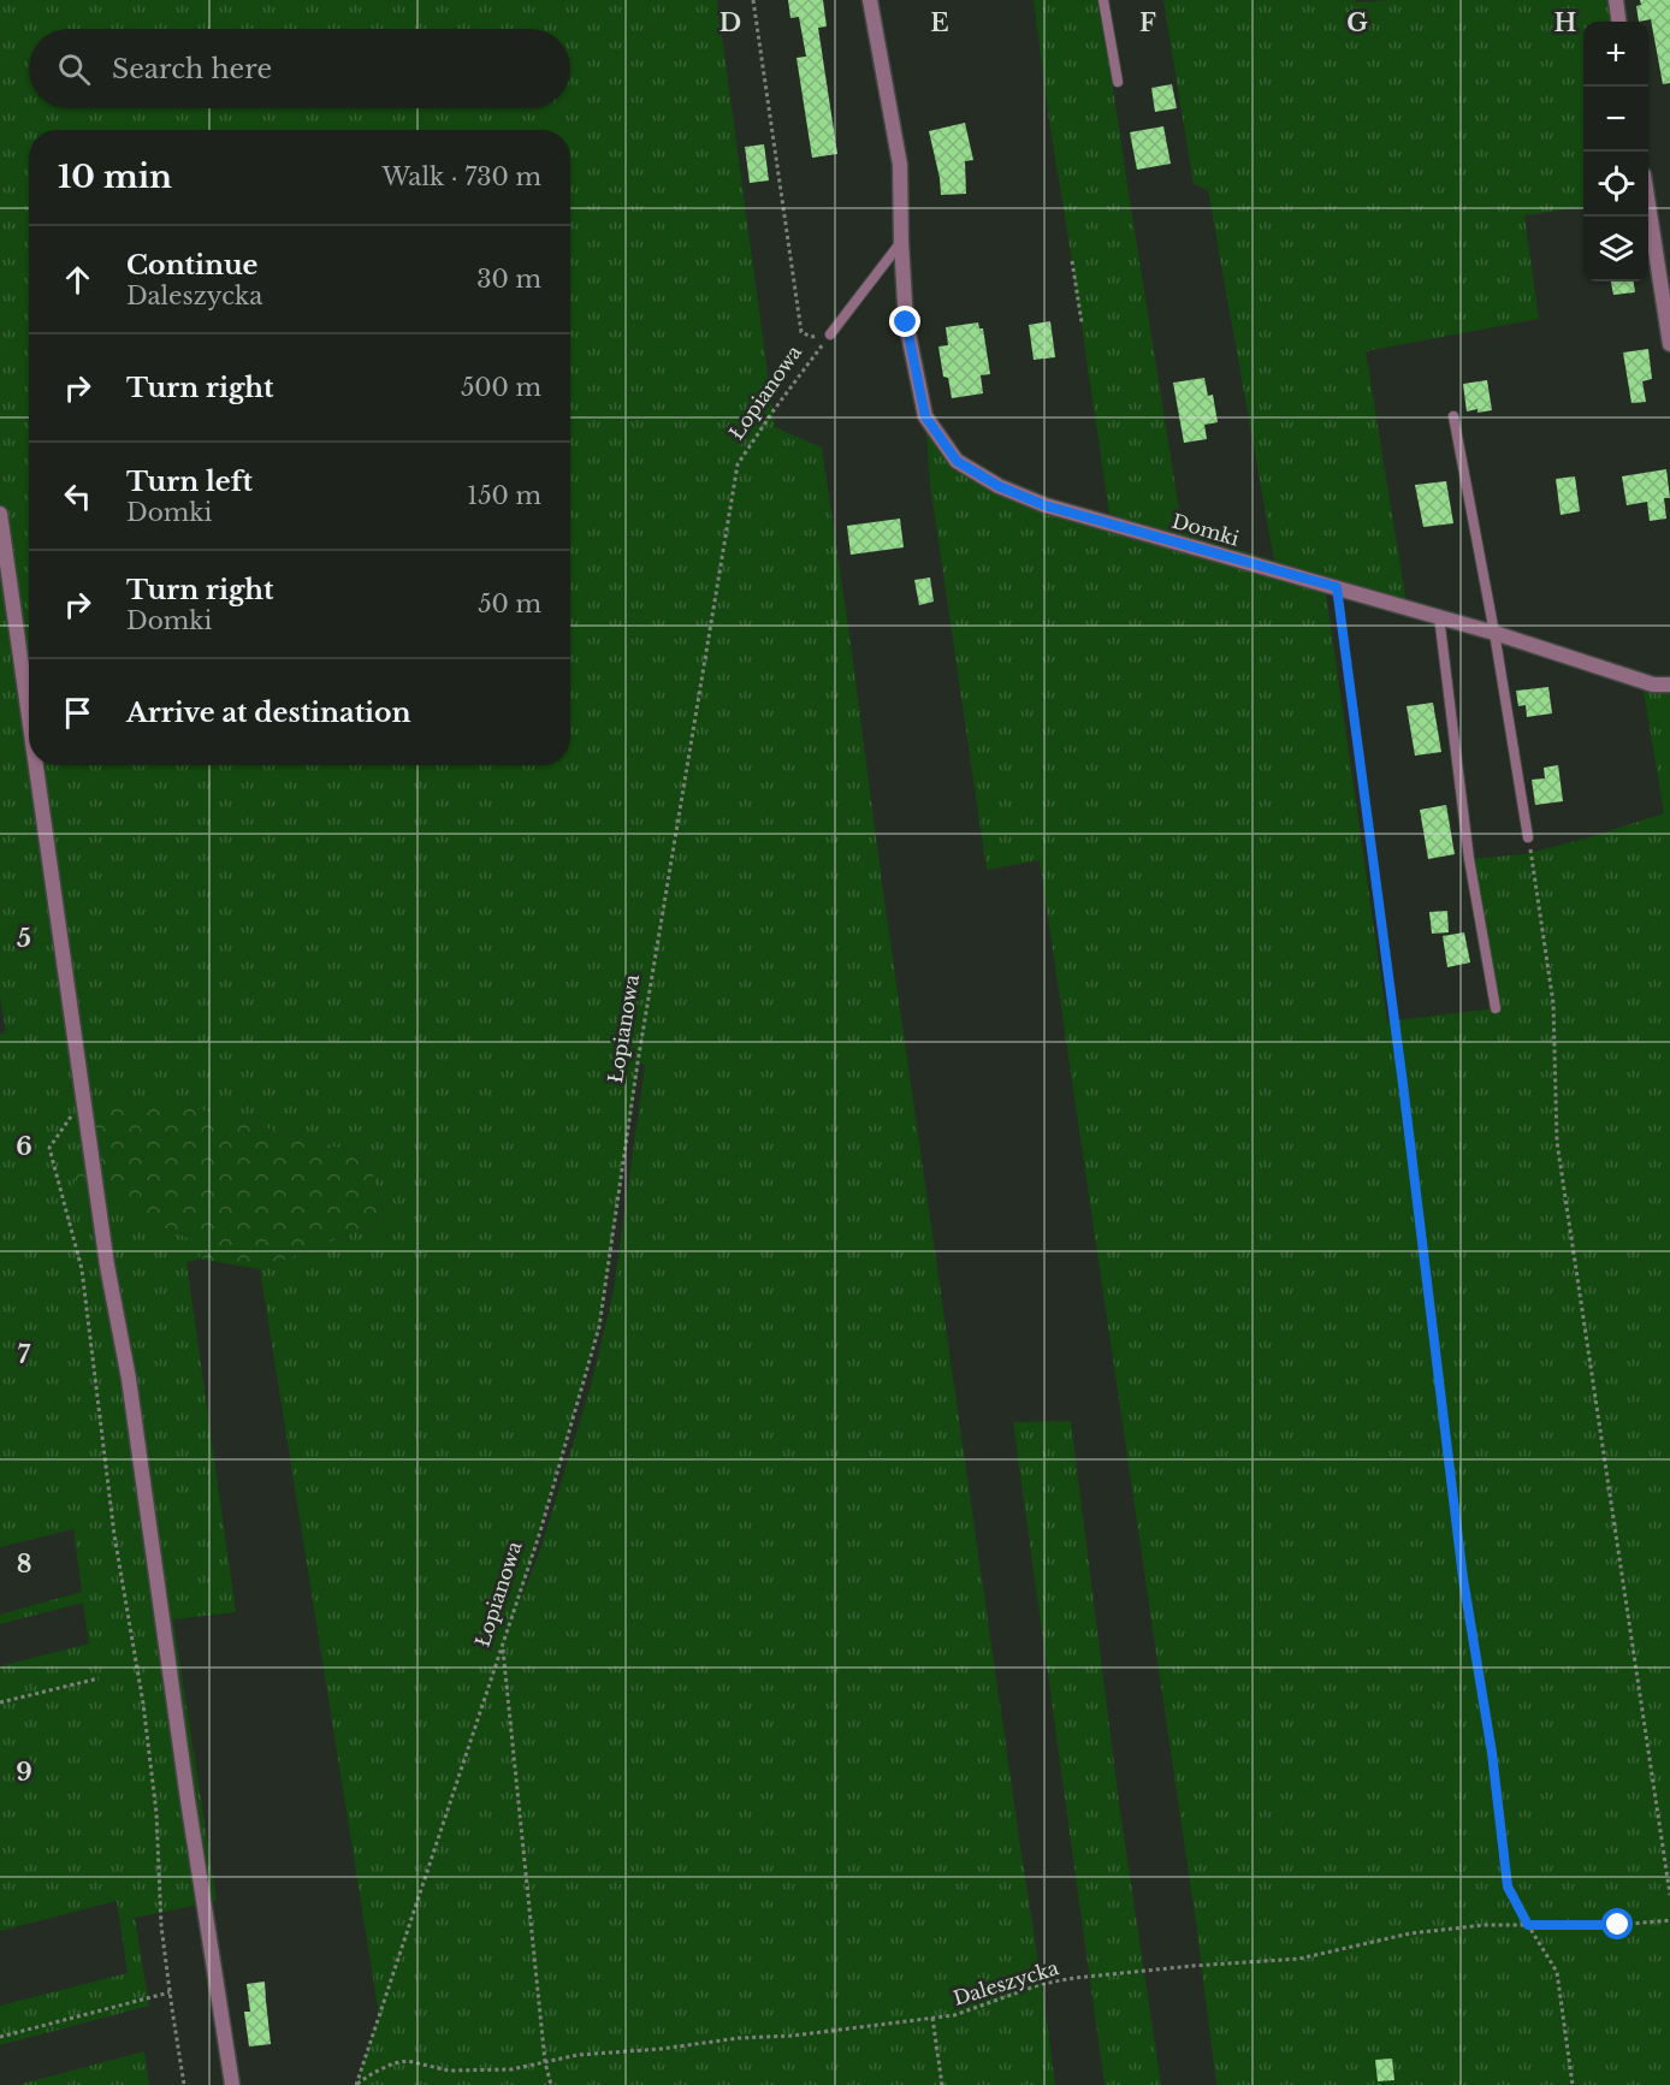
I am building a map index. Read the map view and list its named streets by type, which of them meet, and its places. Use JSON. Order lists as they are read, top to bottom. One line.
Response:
{"streets":{"street":["Domki"],"path":["Łopianowa","Daleszycka"]},"crossings":[["Łopianowa","Daleszycka"]],"page":{"map_buttons":["+","−"],"search":"Search here","heading":["10 min","Walk · 730 m"],"list":[["Continue","Daleszycka","30 m"],["Turn right","500 m"],["Turn left","Domki","150 m"],["Turn right","Domki","50 m"],"Arrive at destination"]},"grid":{"columns":["D","E","F","G","H"],"rows":["5","6","7","8","9"]}}
